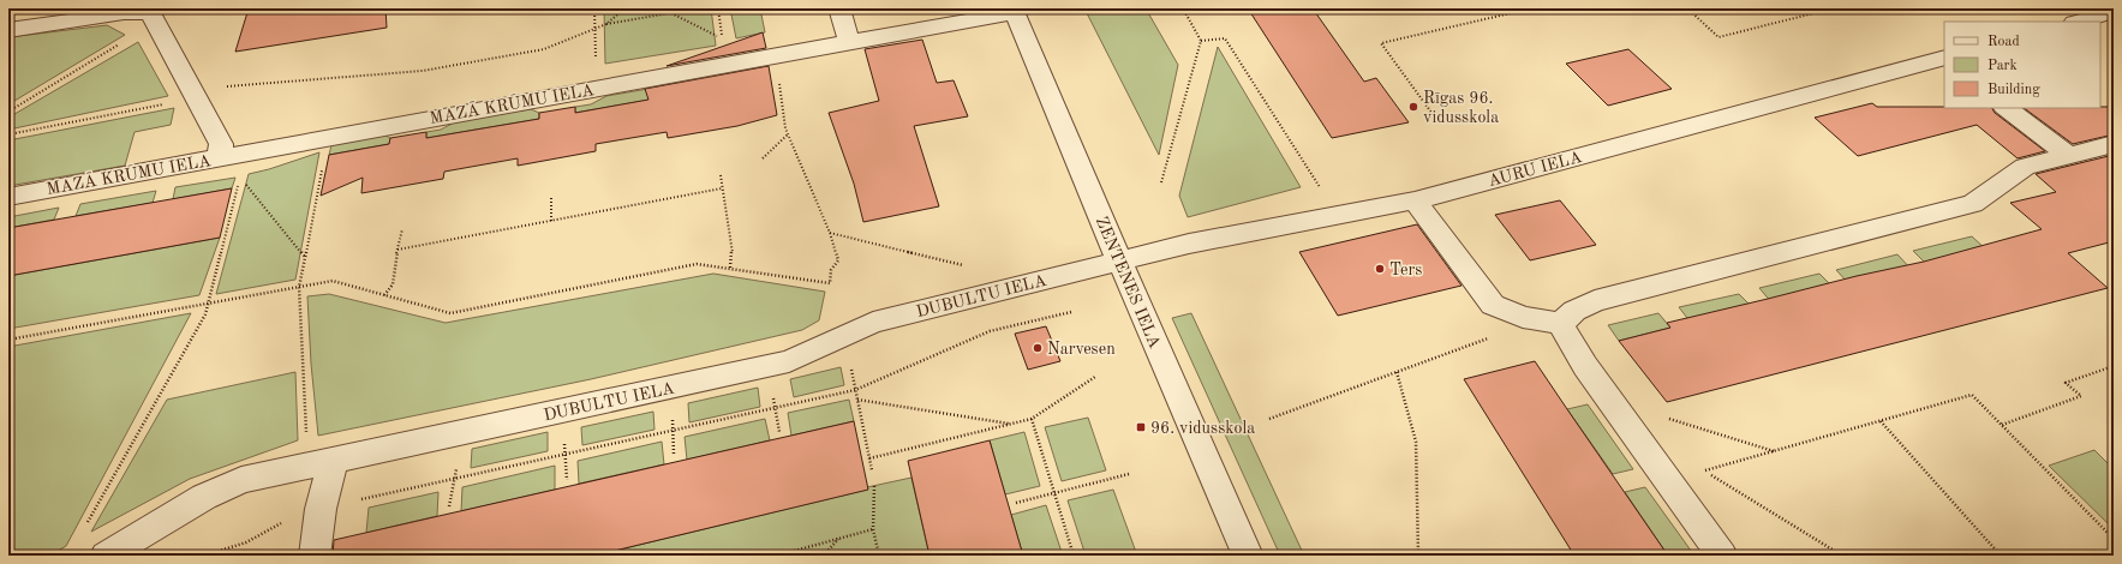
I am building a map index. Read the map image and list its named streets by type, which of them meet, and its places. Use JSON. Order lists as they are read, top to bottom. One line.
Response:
{"streets":{"street":["MAZĀ KRŪMU IELA","AURU IELA","ZENTENES IELA","DUBULTU IELA"]},"crossings":[["MAZĀ KRŪMU IELA","ZENTENES IELA"],["AURU IELA","ZENTENES IELA"],["AURU IELA","DUBULTU IELA"],["ZENTENES IELA","DUBULTU IELA"]],"places":{"other":["Rīgas 96. vidusskola","Ters","Narvesen"],"transit":["96. vidusskola"]},"legend":["Road","Park","Building"]}
